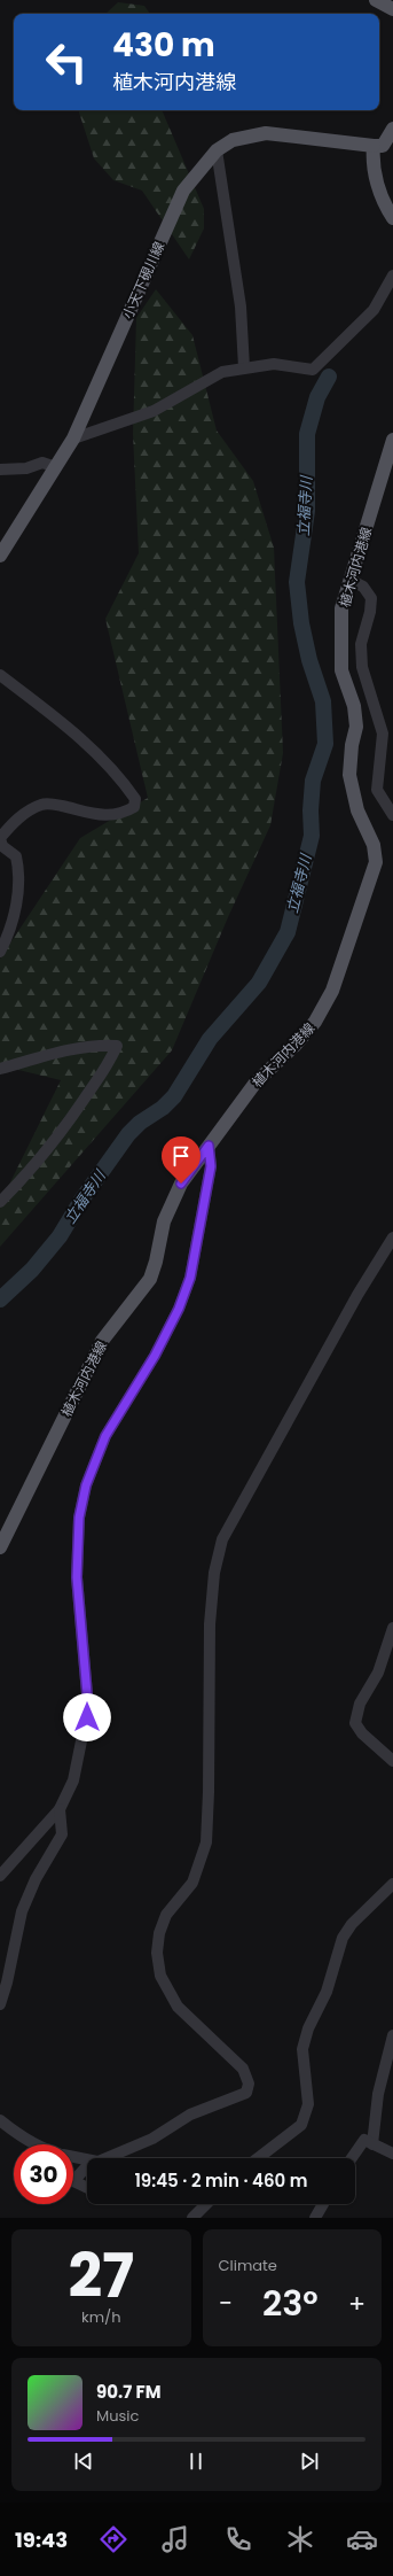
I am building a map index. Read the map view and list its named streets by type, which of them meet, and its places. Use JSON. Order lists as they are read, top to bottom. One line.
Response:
{"streets":{"main road":["小天下硯川線","植木河内港線"]},"water":["立福寺川"],"page":{"turn":["430 m","植木河内港線"],"limit":"30","trip":"19:45 · 2 min · 460 m","tile":[["27","km/h"],"Climate"],"heat":["−","23°","+"],"song":["90.7 FM","Music"],"tabs":"19:43"}}
